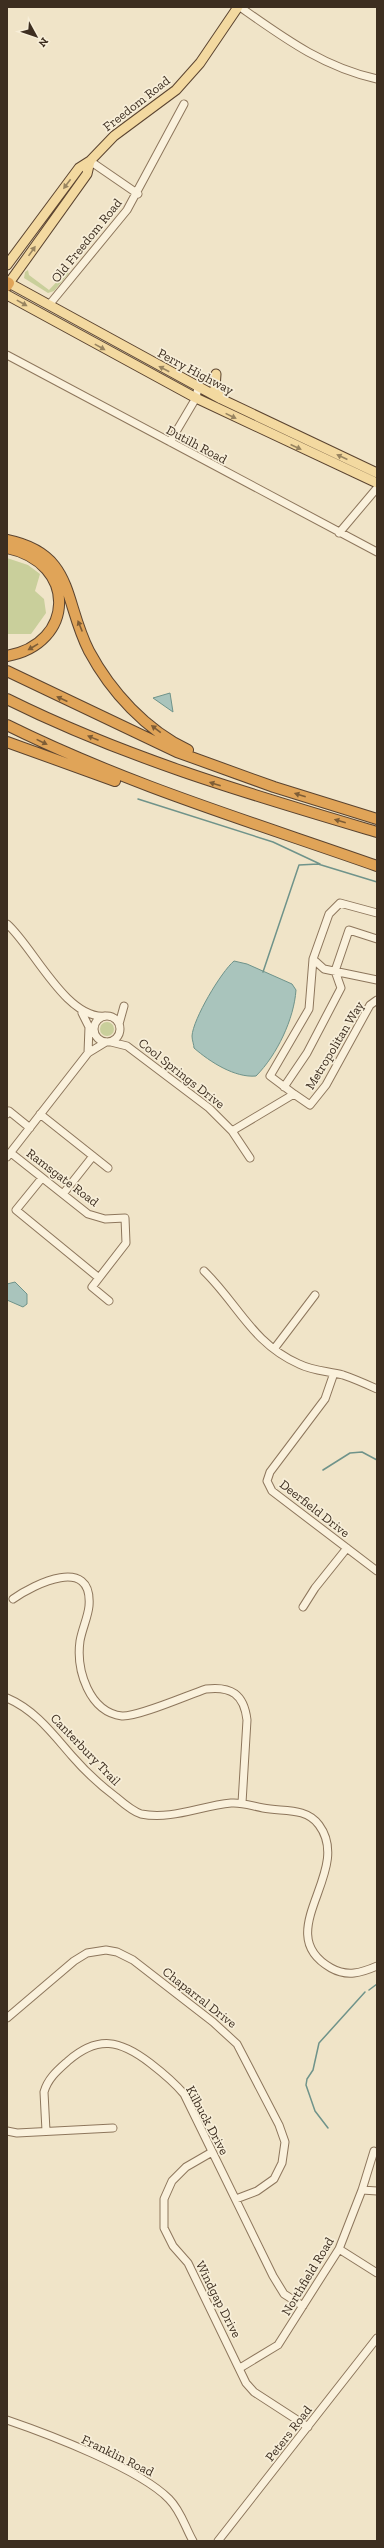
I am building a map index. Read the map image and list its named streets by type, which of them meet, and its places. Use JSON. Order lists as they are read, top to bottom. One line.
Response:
{"streets":{"main road":["Freedom Road","Perry Highway"],"street":["Old Freedom Road","Dutilh Road","Metropolitan Way","Cool Springs Drive","Ramsgate Road","Deerfield Drive","Canterbury Trail","Chaparral Drive","Kilbuck Drive","Northfield Road","Windgap Drive","Peters Road","Franklin Road"]},"crossings":[["Freedom Road","Perry Highway"],["Old Freedom Road","Perry Highway"],["Metropolitan Way","Cool Springs Drive"],["Chaparral Drive","Kilbuck Drive"],["Kilbuck Drive","Northfield Road"],["Kilbuck Drive","Windgap Drive"],["Northfield Road","Windgap Drive"],["Windgap Drive","Peters Road"]],"north":"bottom right"}
